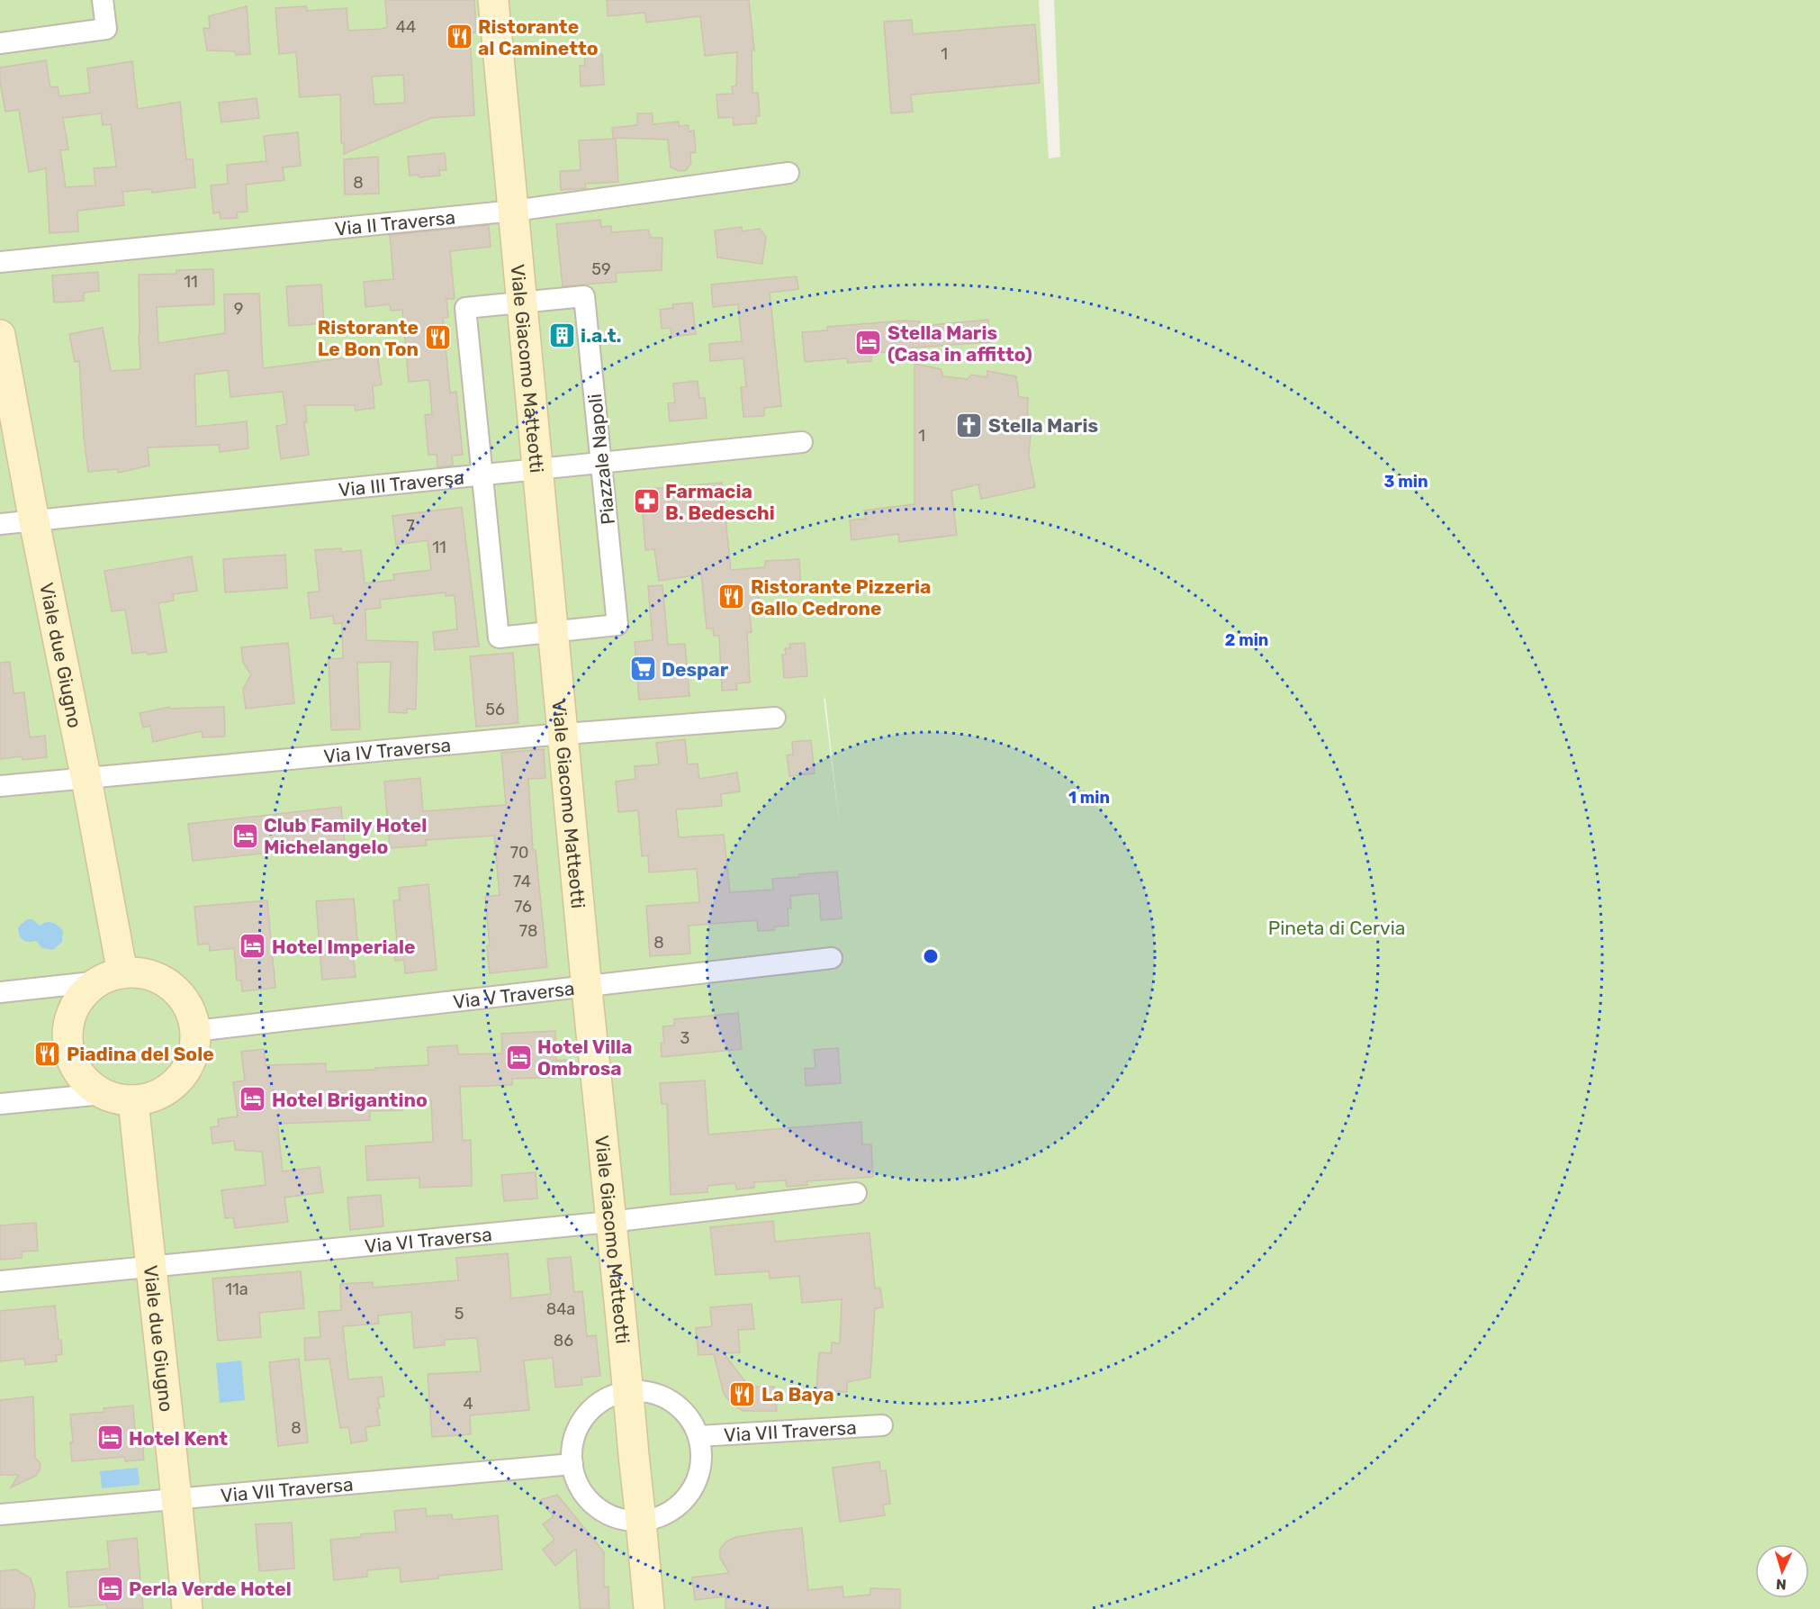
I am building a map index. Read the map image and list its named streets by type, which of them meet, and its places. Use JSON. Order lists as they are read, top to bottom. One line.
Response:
{"streets":{"street":["Via II Traversa","Viale Giacomo Matteotti","Piazzale Napoli","Via III Traversa","Viale due Giugno","Via IV Traversa","Via V Traversa","Via VI Traversa","Via VII Traversa"]},"crossings":[["Via II Traversa","Viale Giacomo Matteotti"],["Viale Giacomo Matteotti","Piazzale Napoli"],["Viale Giacomo Matteotti","Via III Traversa"],["Viale Giacomo Matteotti","Via IV Traversa"],["Viale Giacomo Matteotti","Via V Traversa"],["Viale Giacomo Matteotti","Via VI Traversa"],["Piazzale Napoli","Via III Traversa"],["Via III Traversa","Viale due Giugno"],["Viale due Giugno","Via IV Traversa"],["Viale due Giugno","Via V Traversa"],["Viale due Giugno","Via VI Traversa"],["Viale due Giugno","Via VII Traversa"]],"parks":["Pineta di Cervia"],"places":{"restaurant":["Ristorante al Caminetto","Ristorante Le Bon Ton","Ristorante Pizzeria Gallo Cedrone","Piadina del Sole","La Baya"],"building":["i.a.t."],"hotel":["Stella Maris (Casa in affitto)","Club Family Hotel Michelangelo","Hotel Imperiale","Hotel Villa Ombrosa","Hotel Brigantino","Hotel Kent","Perla Verde Hotel"],"church":["Stella Maris"],"pharmacy":["Farmacia B. Bedeschi"],"supermarket":["Despar"]},"house_numbers":["44","1","8","59","11","9","1","7","11","56","70","74","76","78","8","3","11a","84a","5","86","4","8"],"north":"bottom","rings":["3 min","2 min","1 min"]}
